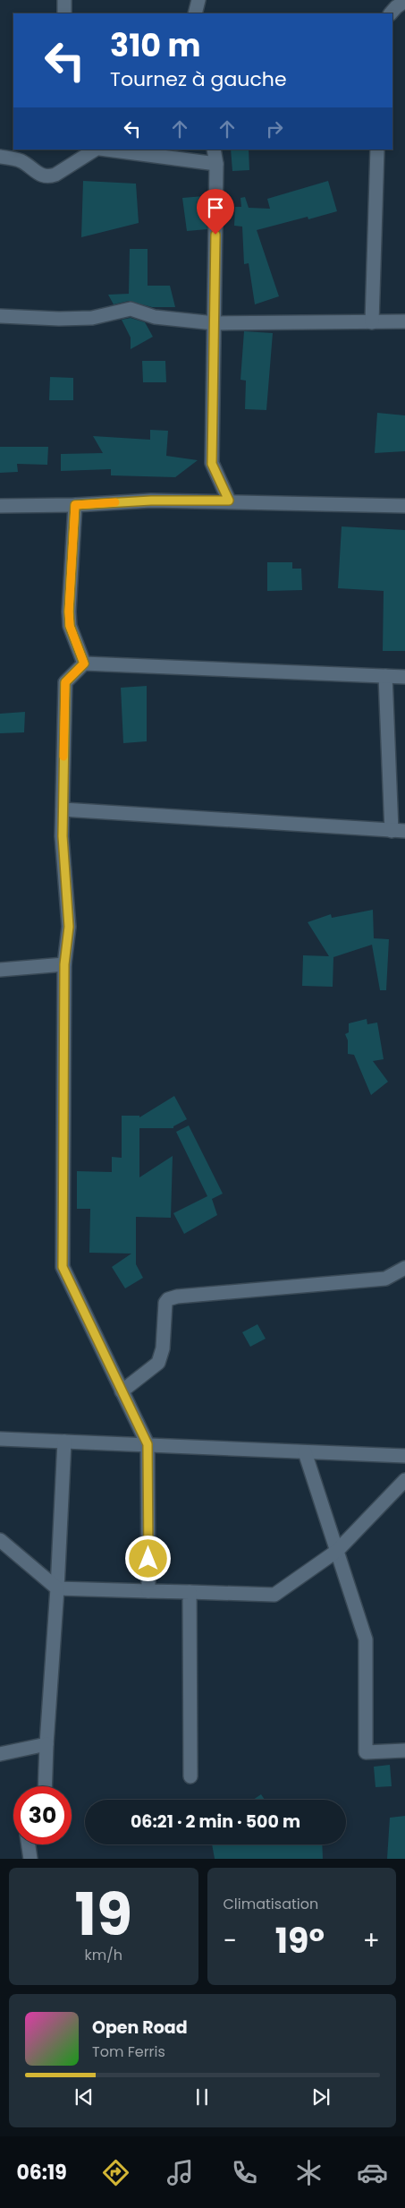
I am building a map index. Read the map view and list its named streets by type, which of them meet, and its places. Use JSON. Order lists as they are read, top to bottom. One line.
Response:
{"page":{"turn":["310 m","Tournez à gauche"],"limit":"30","trip":"06:21 · 2 min · 500 m","tile":[["19","km/h"],"Climatisation"],"heat":["−","19°","+"],"song":["Open Road","Tom Ferris"],"tabs":"06:19"}}
